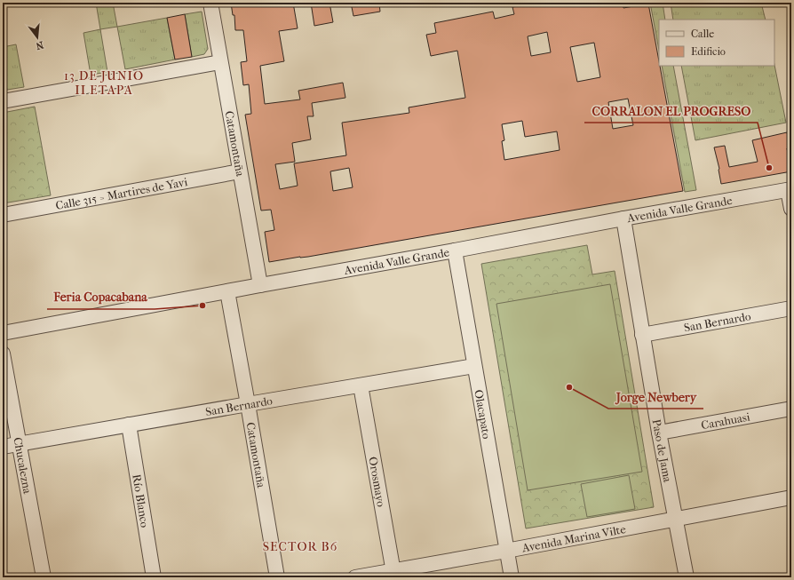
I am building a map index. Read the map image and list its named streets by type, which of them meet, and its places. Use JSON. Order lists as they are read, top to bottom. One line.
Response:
{"streets":{"street":["Catamontaña","Calle 315 = Martires de Yavi","Avenida Valle Grande","San Bernardo","Olacapato","Carahuasi","Paso de Jama","Chucalezna","Orosmayo","Río Blanco","Avenida Marina Vilte"]},"crossings":[["Catamontaña","Calle 315 = Martires de Yavi"],["Catamontaña","Avenida Valle Grande"],["Catamontaña","San Bernardo"],["Avenida Valle Grande","Olacapato"],["Avenida Valle Grande","Paso de Jama"],["San Bernardo","Olacapato"],["San Bernardo","Paso de Jama"],["San Bernardo","Chucalezna"],["San Bernardo","Orosmayo"],["San Bernardo","Río Blanco"],["Olacapato","Avenida Marina Vilte"],["Carahuasi","Paso de Jama"],["Paso de Jama","Avenida Marina Vilte"],["Orosmayo","Avenida Marina Vilte"]],"districts":["13 DE JUNIO II ETAPA","SECTOR B6"],"places":["CORRALON EL PROGRESO","Feria Copacabana","Jorge Newbery"],"legend":["Calle","Edificio"],"north":"bottom"}
